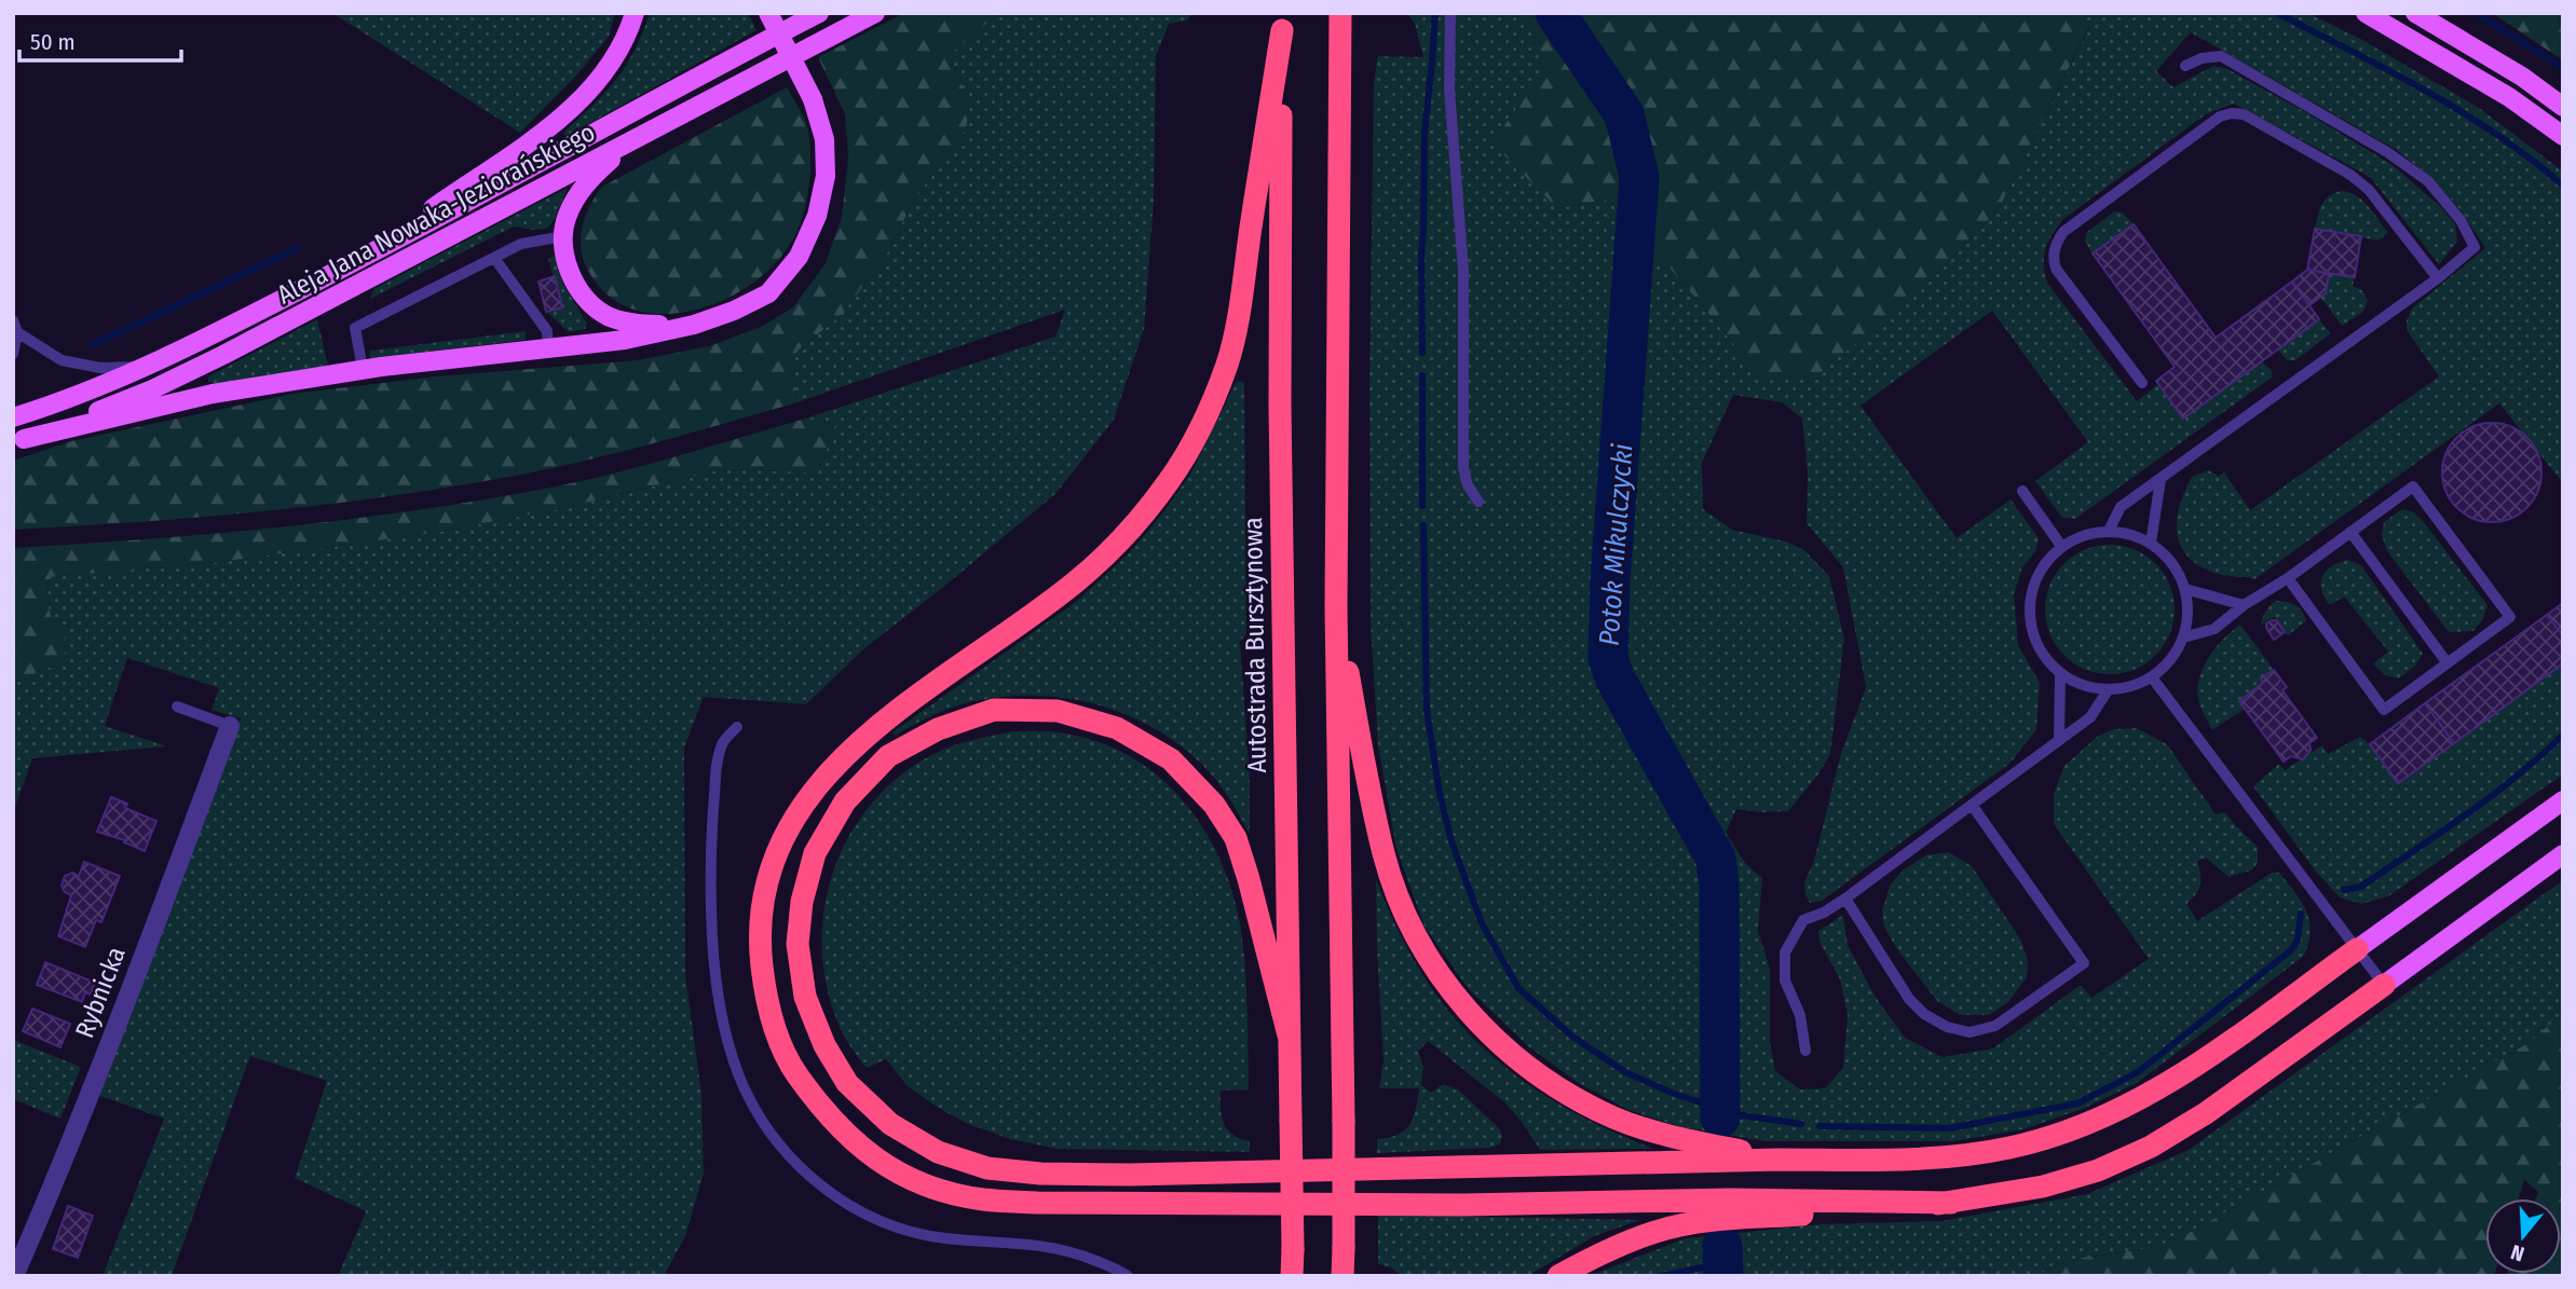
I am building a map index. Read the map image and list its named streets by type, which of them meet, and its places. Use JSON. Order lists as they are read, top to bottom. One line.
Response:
{"streets":{"highway":["Autostrada Bursztynowa"],"main road":["Aleja Jana Nowaka-Jeziorańskiego"],"street":["Rybnicka"]},"water":["Potok Mikulczycki"],"scale_bar":"50 m","north":"bottom"}
